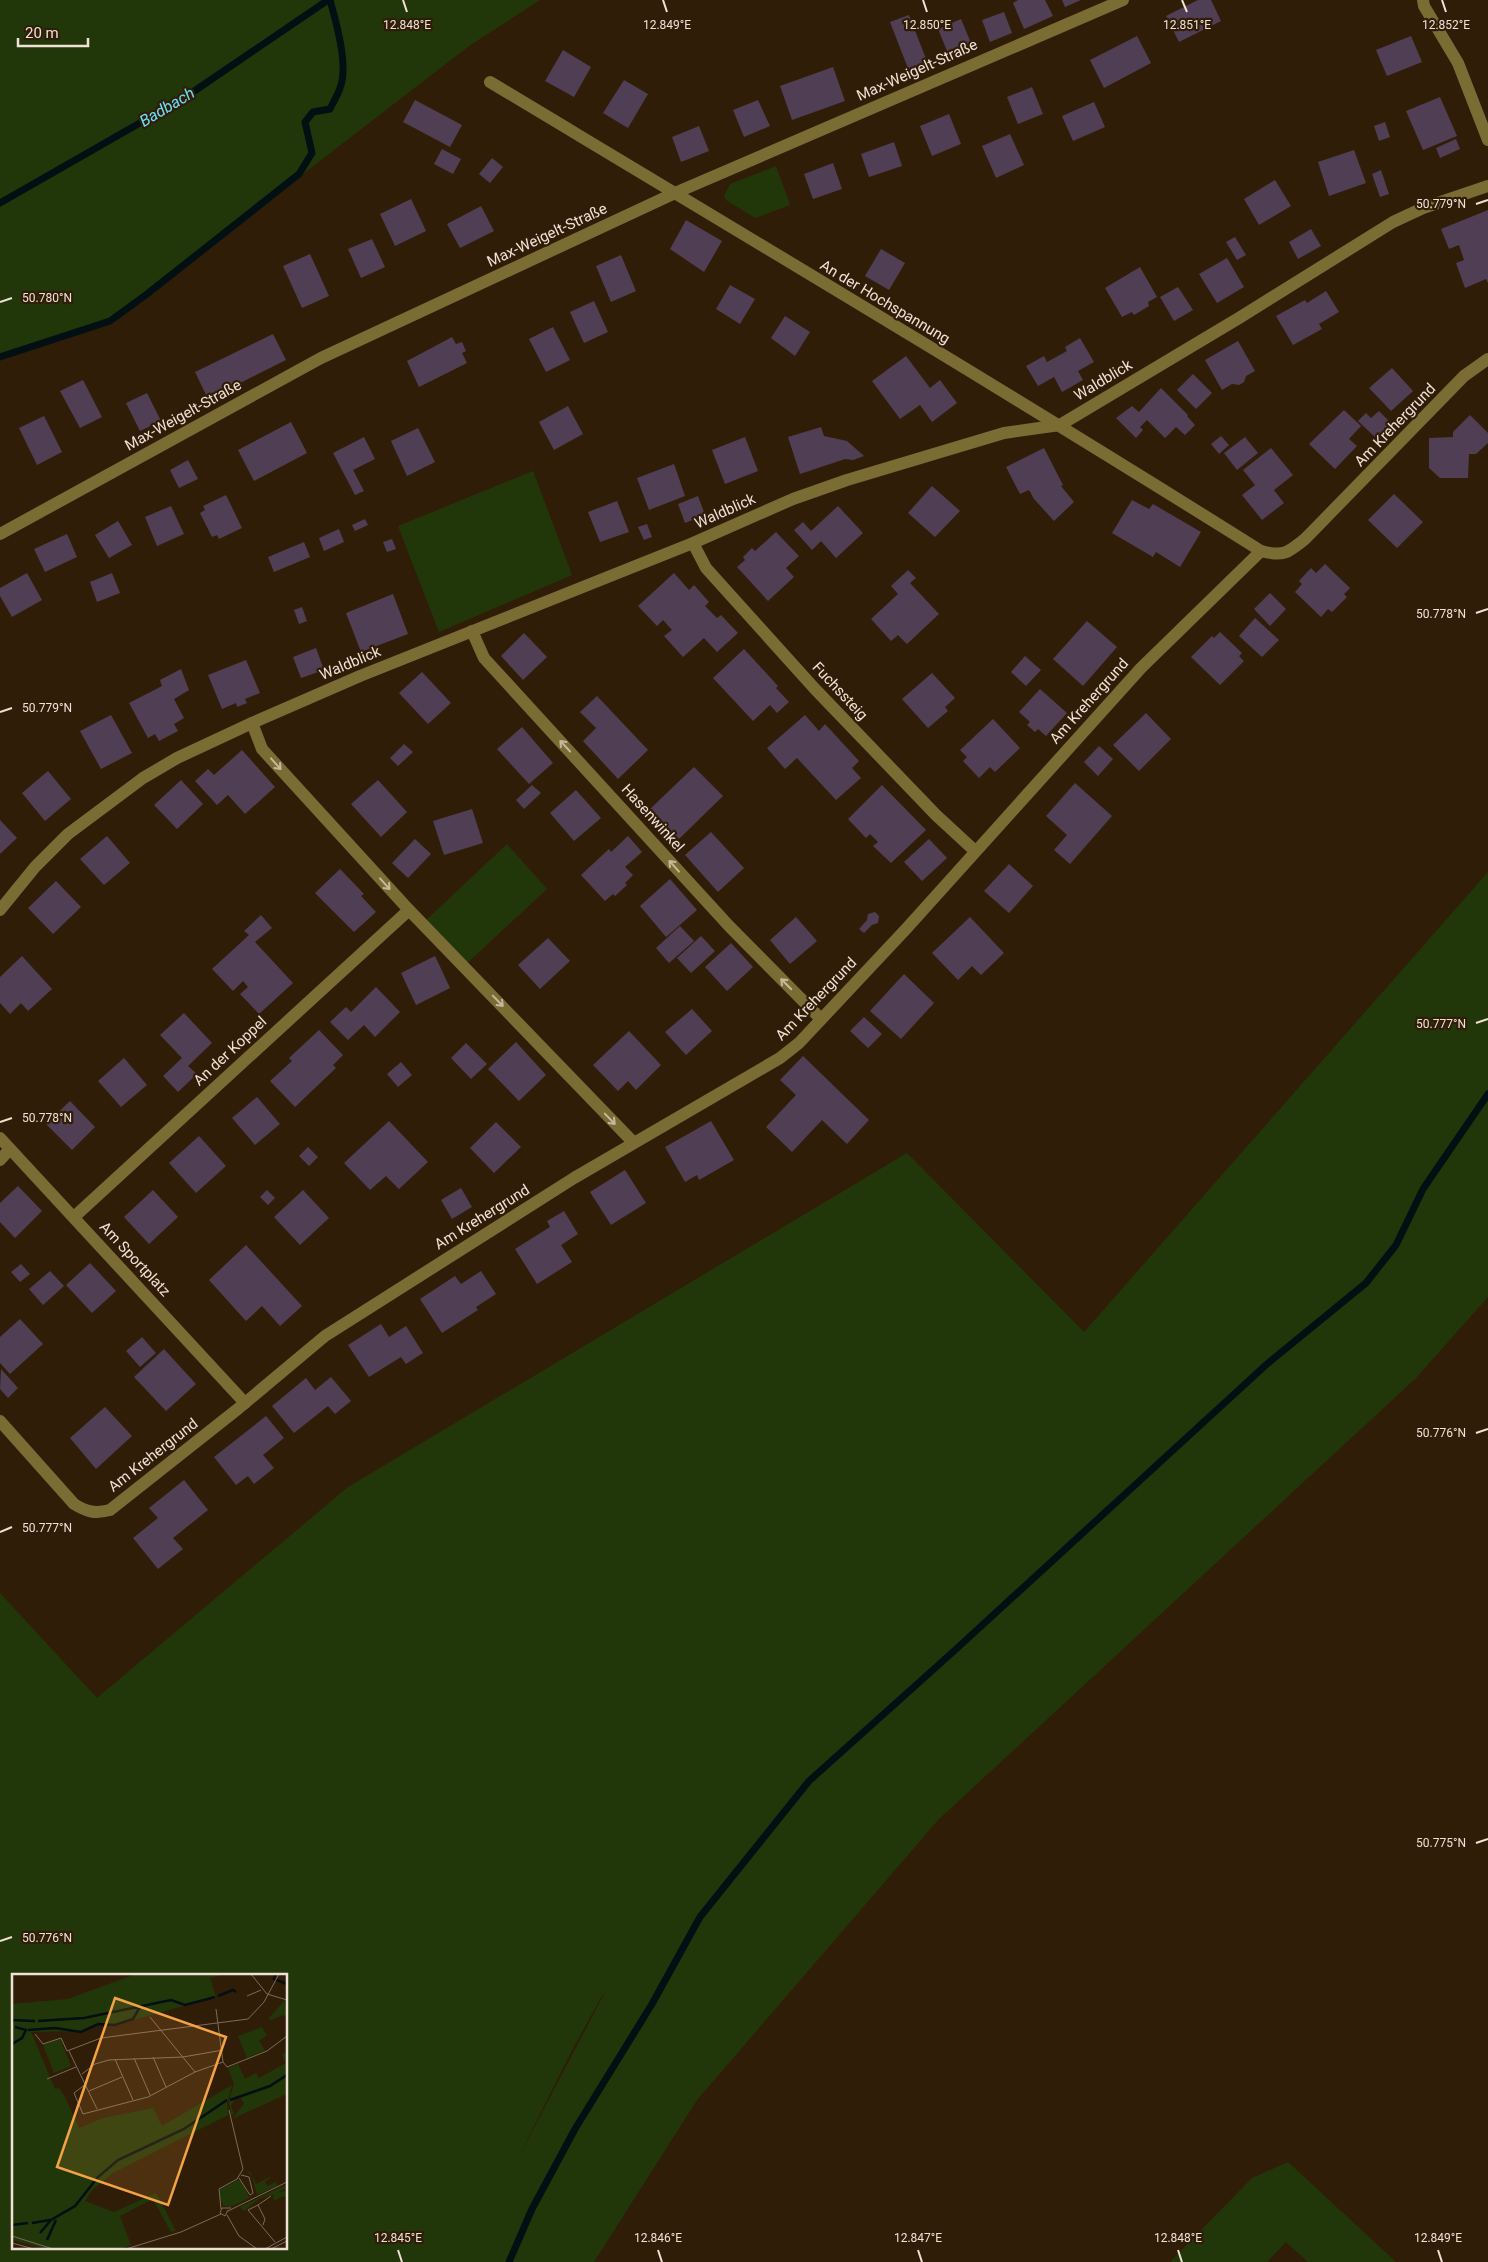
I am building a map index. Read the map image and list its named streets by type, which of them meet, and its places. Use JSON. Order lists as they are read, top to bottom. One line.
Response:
{"streets":{"street":["Max-Weigelt-Straße","An der Hochspannung","Waldblick","Am Krehergrund","Fuchssteig","Hasenwinkel","An der Koppel","Am Sportplatz"]},"crossings":[["Max-Weigelt-Straße","An der Hochspannung"],["An der Hochspannung","Waldblick"],["An der Hochspannung","Am Krehergrund"],["Waldblick","Fuchssteig"],["Waldblick","Hasenwinkel"],["Am Krehergrund","Fuchssteig"],["Am Krehergrund","Hasenwinkel"],["Am Krehergrund","Am Sportplatz"],["An der Koppel","Am Sportplatz"]],"one_way":["Hasenwinkel"],"water":["Badbach"],"scale_bar":"20 m","coordinates":["12.850°E","12.851°E","12.848°E","12.849°E","12.852°E","50.779°N","50.780°N","50.778°N","50.777°N","50.776°N","50.775°N","12.845°E","12.846°E","12.847°E"]}
